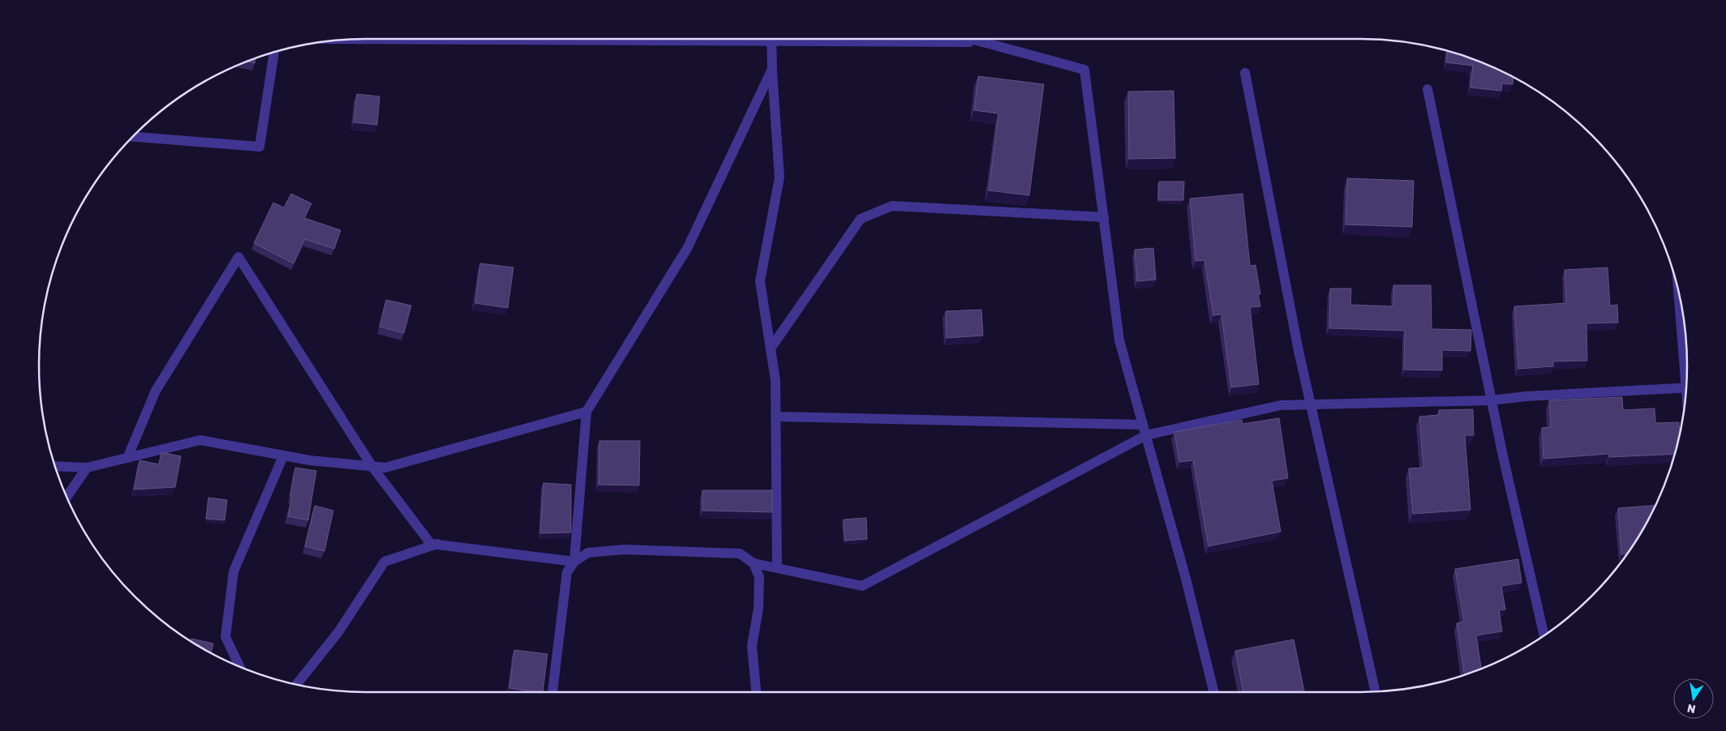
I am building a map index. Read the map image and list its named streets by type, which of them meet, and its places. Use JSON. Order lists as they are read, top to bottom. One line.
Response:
{"north":"bottom"}
